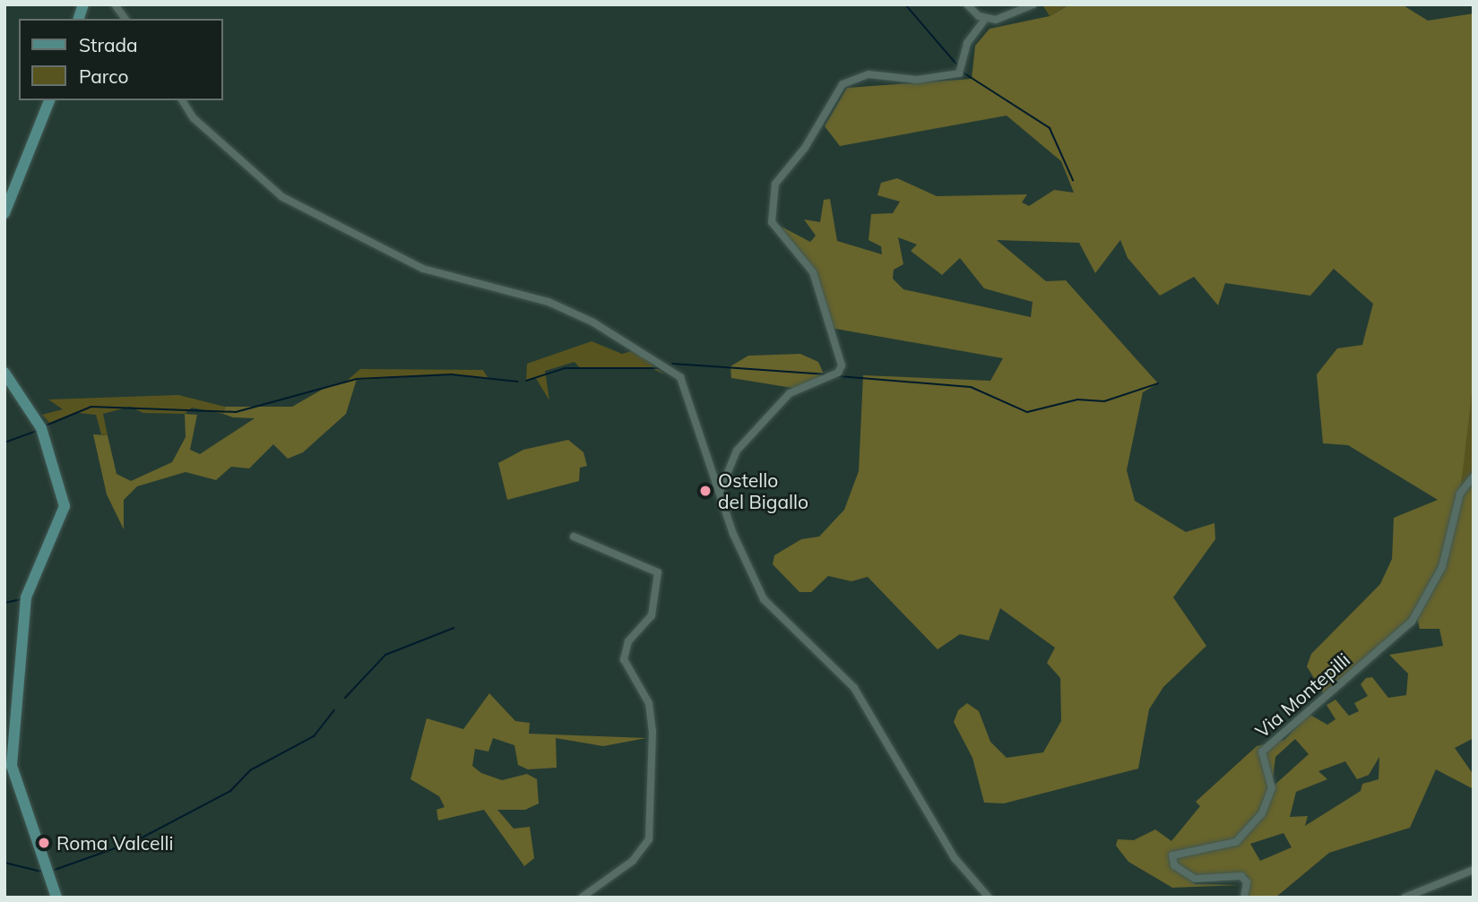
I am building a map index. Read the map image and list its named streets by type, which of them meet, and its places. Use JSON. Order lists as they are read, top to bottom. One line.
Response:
{"streets":{"street":["Via Montepilli"]},"places":["Ostello del Bigallo","Roma Valcelli"],"legend":["Strada","Parco"]}
